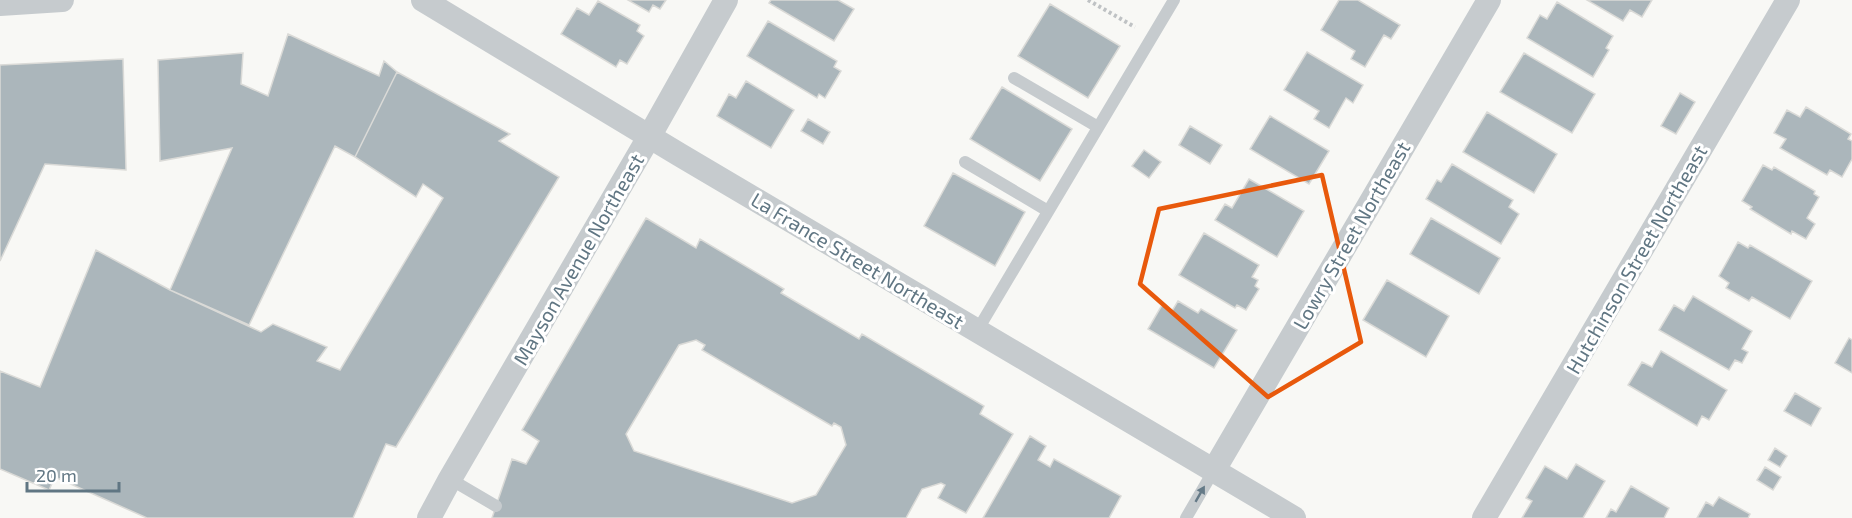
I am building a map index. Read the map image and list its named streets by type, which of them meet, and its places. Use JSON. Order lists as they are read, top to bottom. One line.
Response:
{"streets":{"street":["Lowry Street Northeast","Mayson Avenue Northeast","Hutchinson Street Northeast","La France Street Northeast"]},"crossings":[["Lowry Street Northeast","La France Street Northeast"],["Mayson Avenue Northeast","La France Street Northeast"]],"scale_bar":"20 m"}
